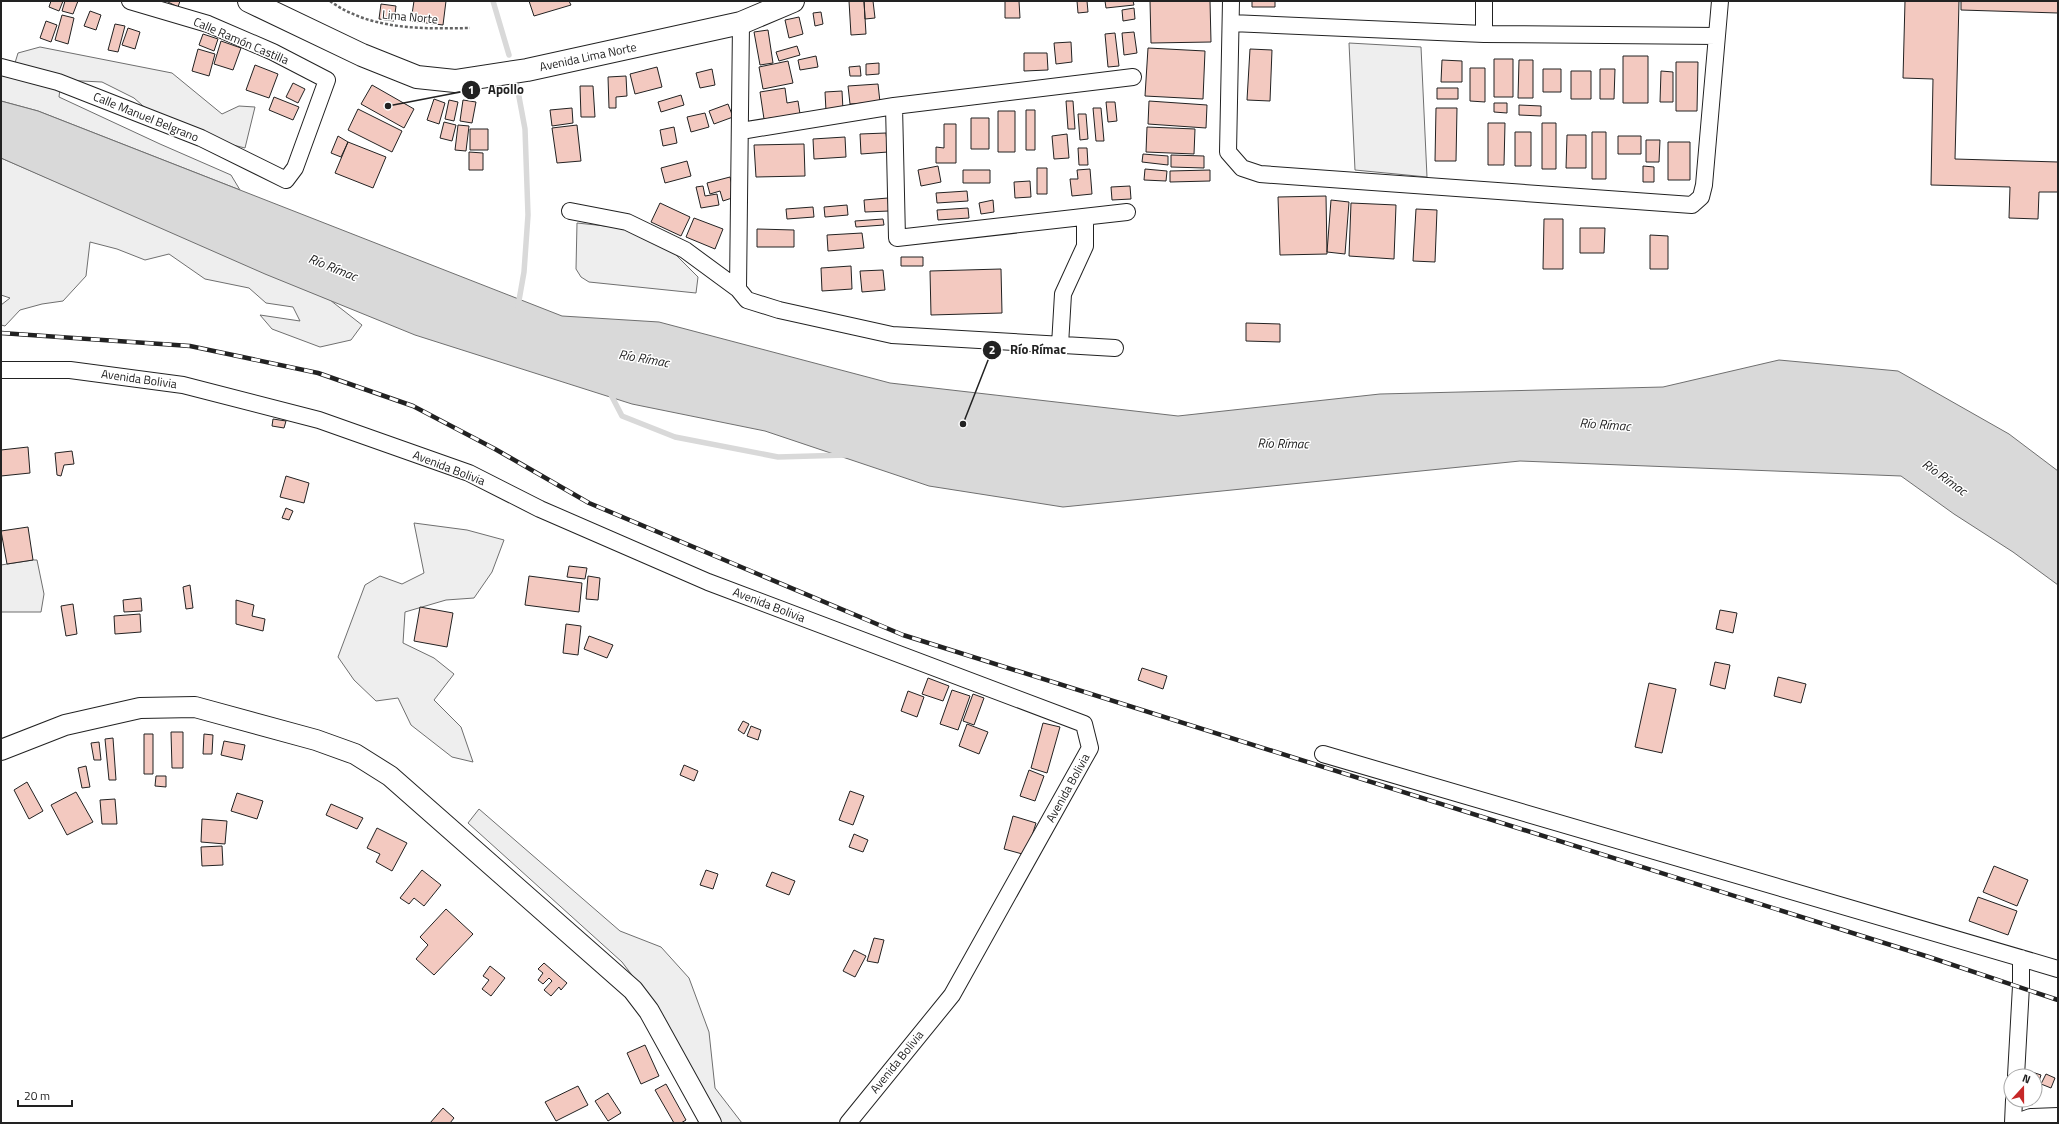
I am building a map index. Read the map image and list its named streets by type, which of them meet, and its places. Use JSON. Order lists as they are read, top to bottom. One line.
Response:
{"streets":{"highway":["Avenida Lima Norte"],"street":["Calle Ramón Castilla","Calle Manuel Belgrano","Avenida Bolivia"],"path":["Lima Norte"]},"crossings":[["Calle Ramón Castilla","Calle Manuel Belgrano"]],"water":["Río Rímac"],"places":["Apollo","Río Rímac"],"scale_bar":"20 m","north":"top"}
